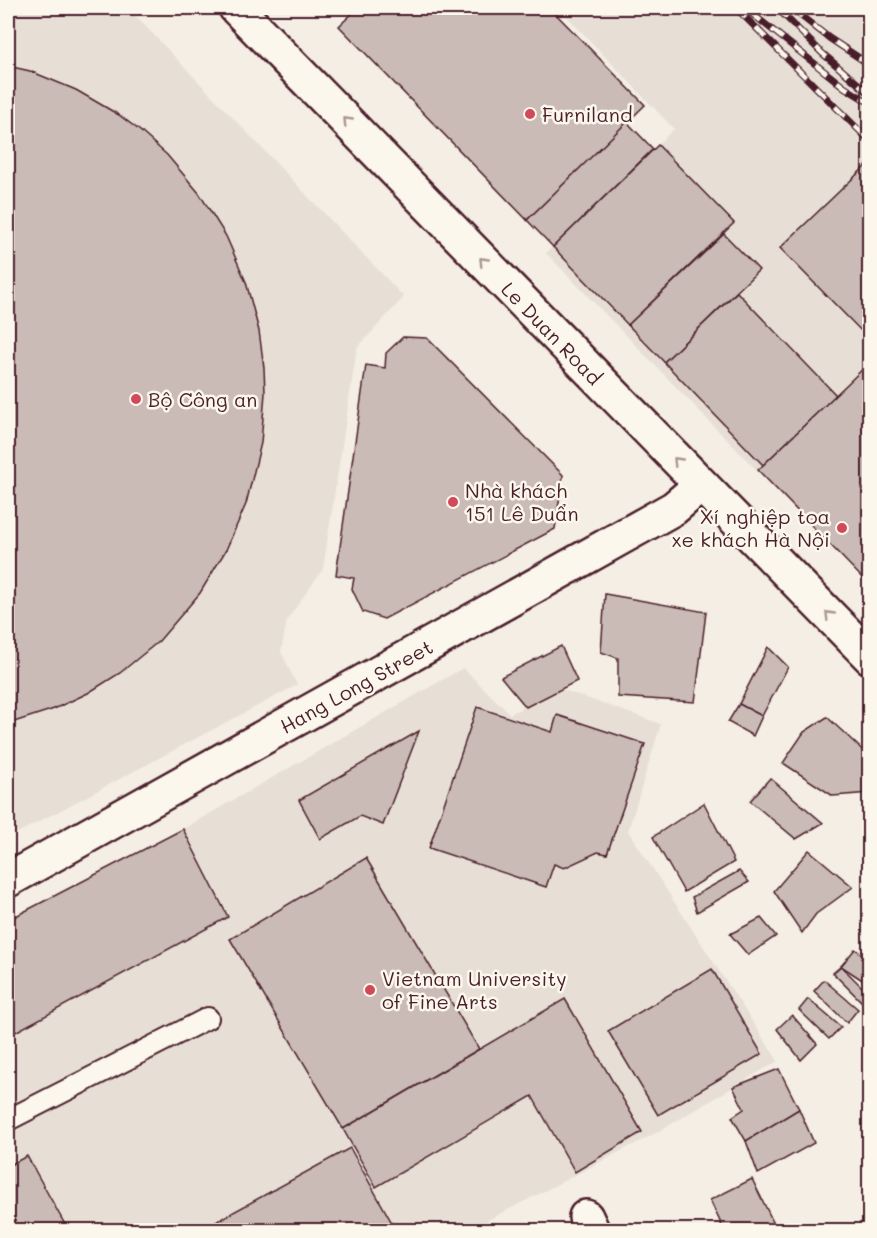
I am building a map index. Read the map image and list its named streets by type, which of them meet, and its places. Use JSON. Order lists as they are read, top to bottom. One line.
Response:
{"streets":{"main road":["Le Duan Road","Hang Long Street"]},"crossings":[["Le Duan Road","Hang Long Street"]],"one_way":["Le Duan Road"],"places":["Furniland","Bộ Công an","Nhà khách 151 Lê Duẩn","Xí nghiệp toa xe khách Hà Nội","Vietnam University of Fine Arts"]}
